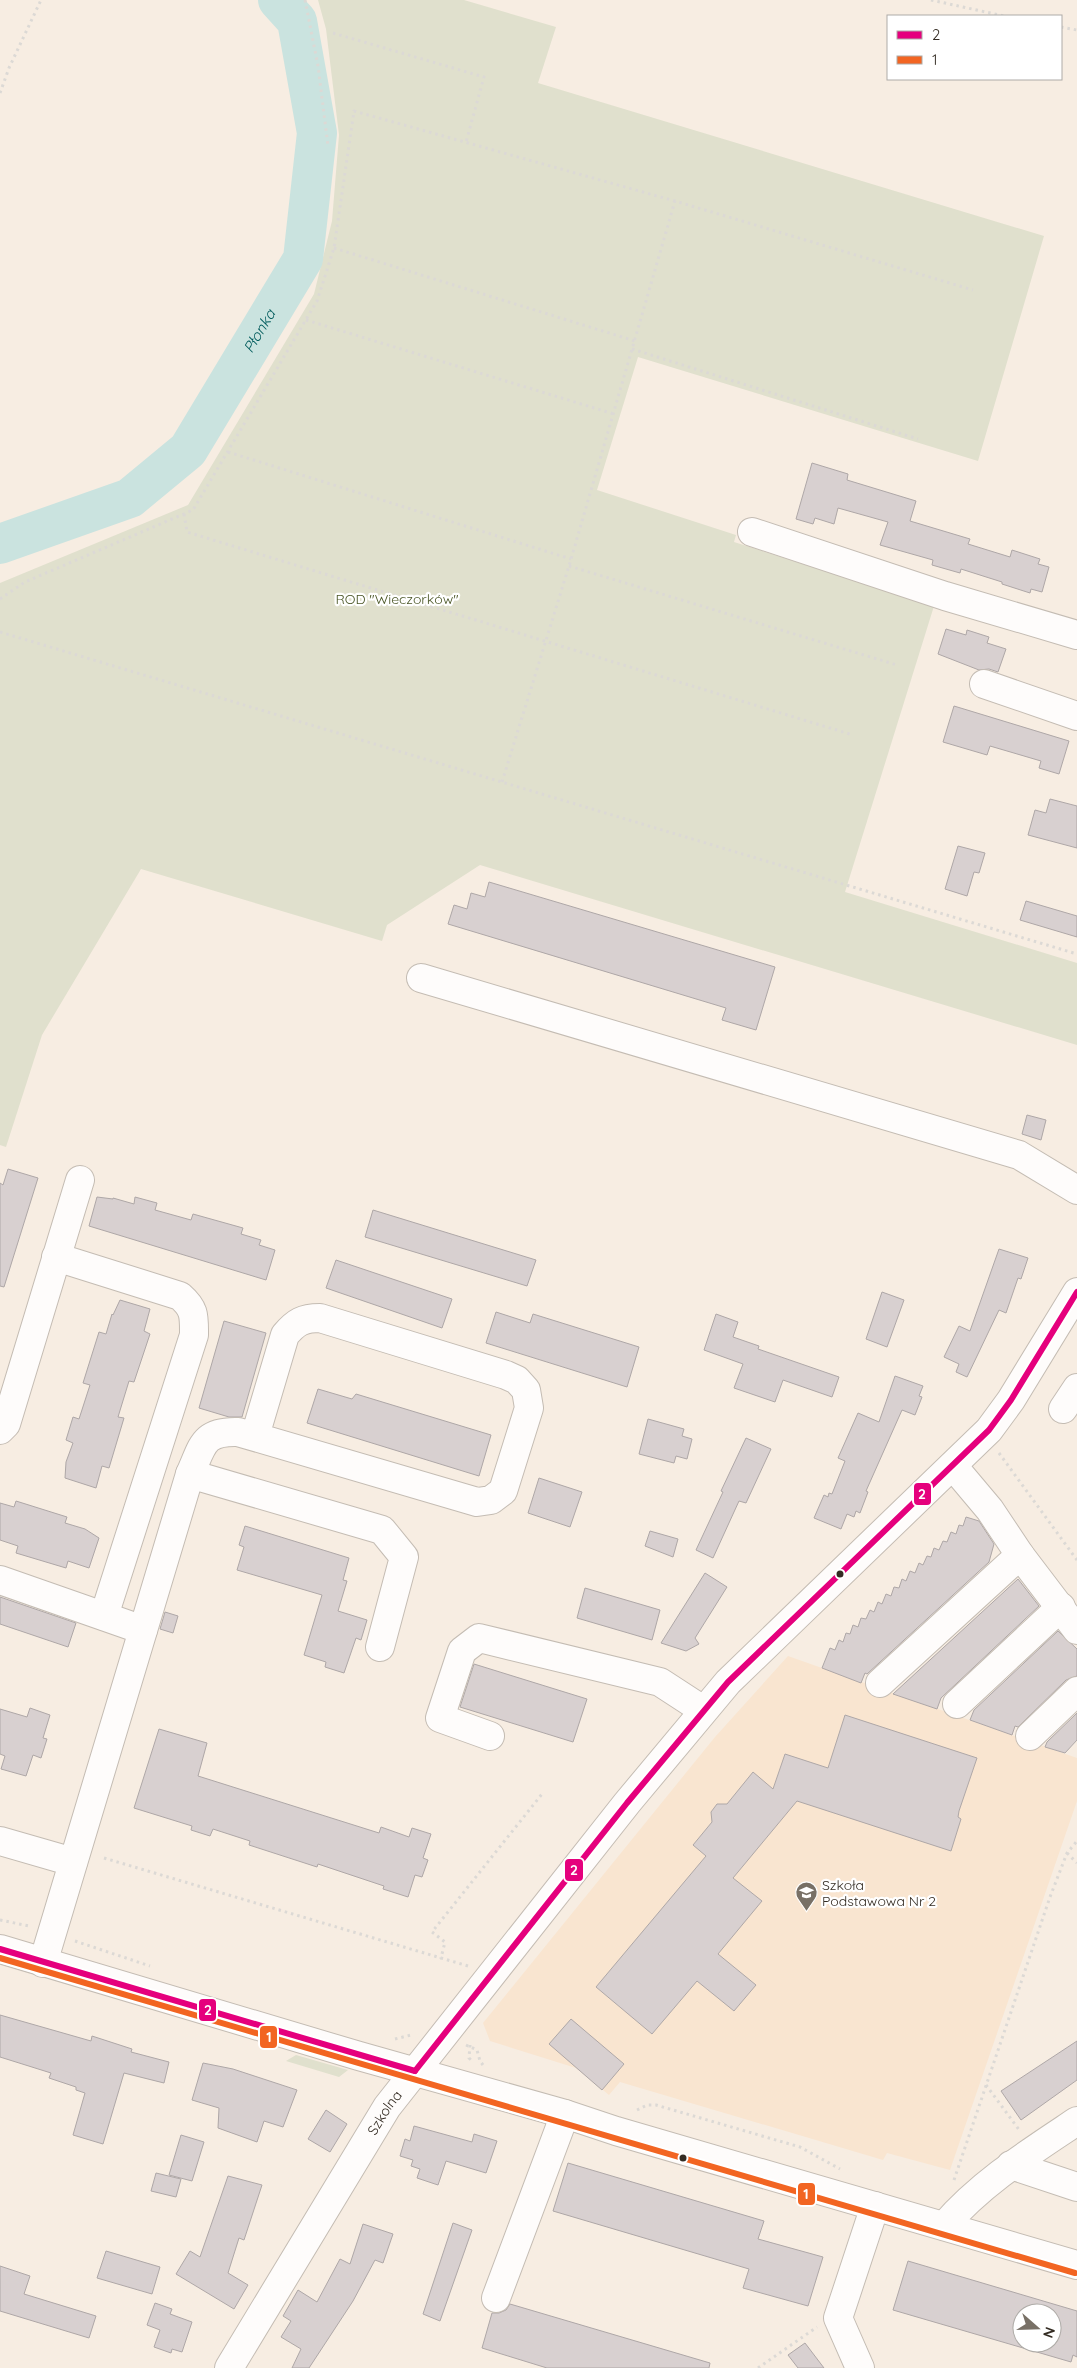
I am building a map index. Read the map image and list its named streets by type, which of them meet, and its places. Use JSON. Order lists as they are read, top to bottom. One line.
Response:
{"streets":{"street":["Szkolna"]},"water":["Płonka"],"parks":["ROD \"Wieczorków\""],"places":{"school or university":["Szkoła Podstawowa Nr 2"]},"lines":["transit line 2","transit line 1"],"legend":["2","1"],"north":"right"}
